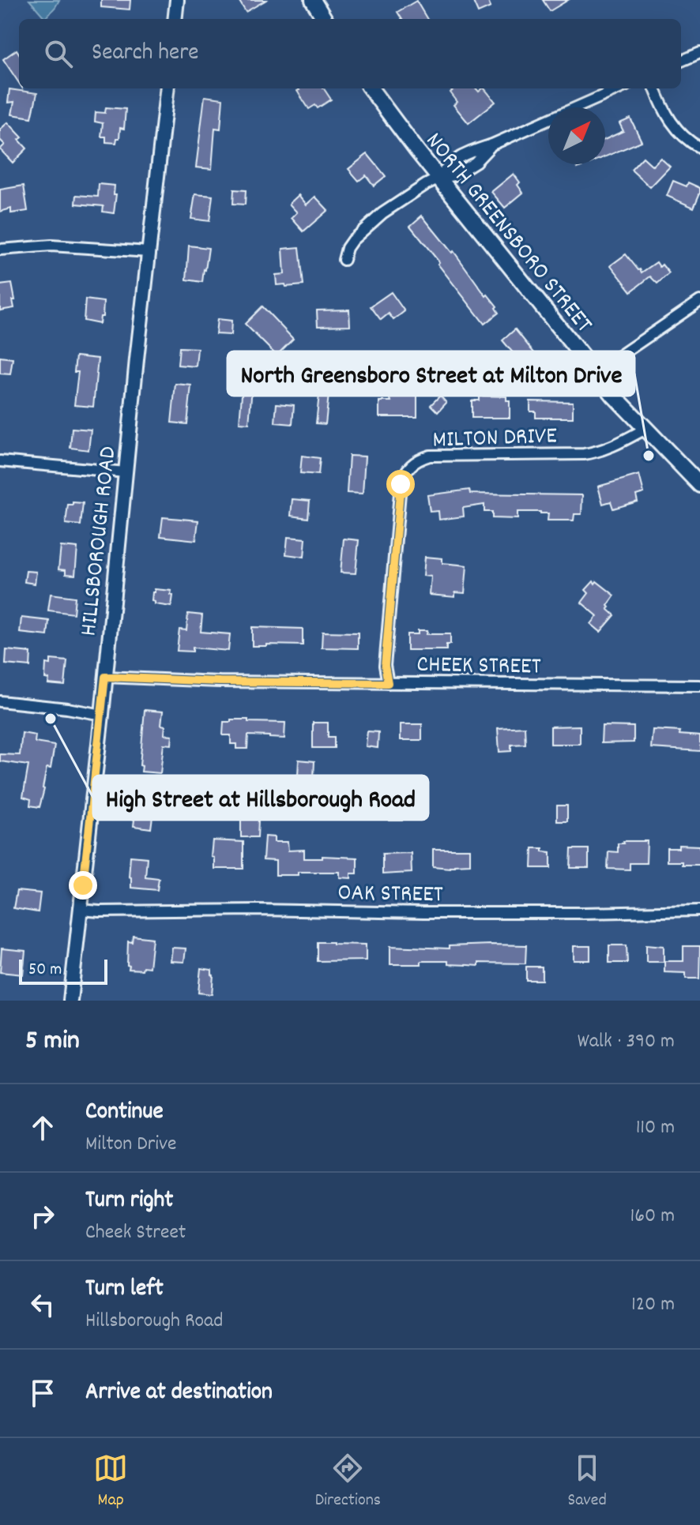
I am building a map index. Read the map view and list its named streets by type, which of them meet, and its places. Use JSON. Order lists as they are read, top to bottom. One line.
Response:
{"streets":{"main road":["NORTH GREENSBORO STREET"],"street":["MILTON DRIVE","HILLSBOROUGH ROAD","CHEEK STREET","OAK STREET"]},"crossings":[["NORTH GREENSBORO STREET","MILTON DRIVE"],["MILTON DRIVE","CHEEK STREET"],["HILLSBOROUGH ROAD","CHEEK STREET"],["HILLSBOROUGH ROAD","OAK STREET"]],"places":["North Greensboro Street at Milton Drive","High Street at Hillsborough Road"],"scale_bar":"50 m","north":"top right","page":{"search":"Search here","scale":"50 m","heading":["5 min","Walk · 390 m"],"list":[["Continue","Milton Drive","110 m"],["Turn right","Cheek Street","160 m"],["Turn left","Hillsborough Road","120 m"],"Arrive at destination"],"nav":["Map","Directions","Saved"]}}
